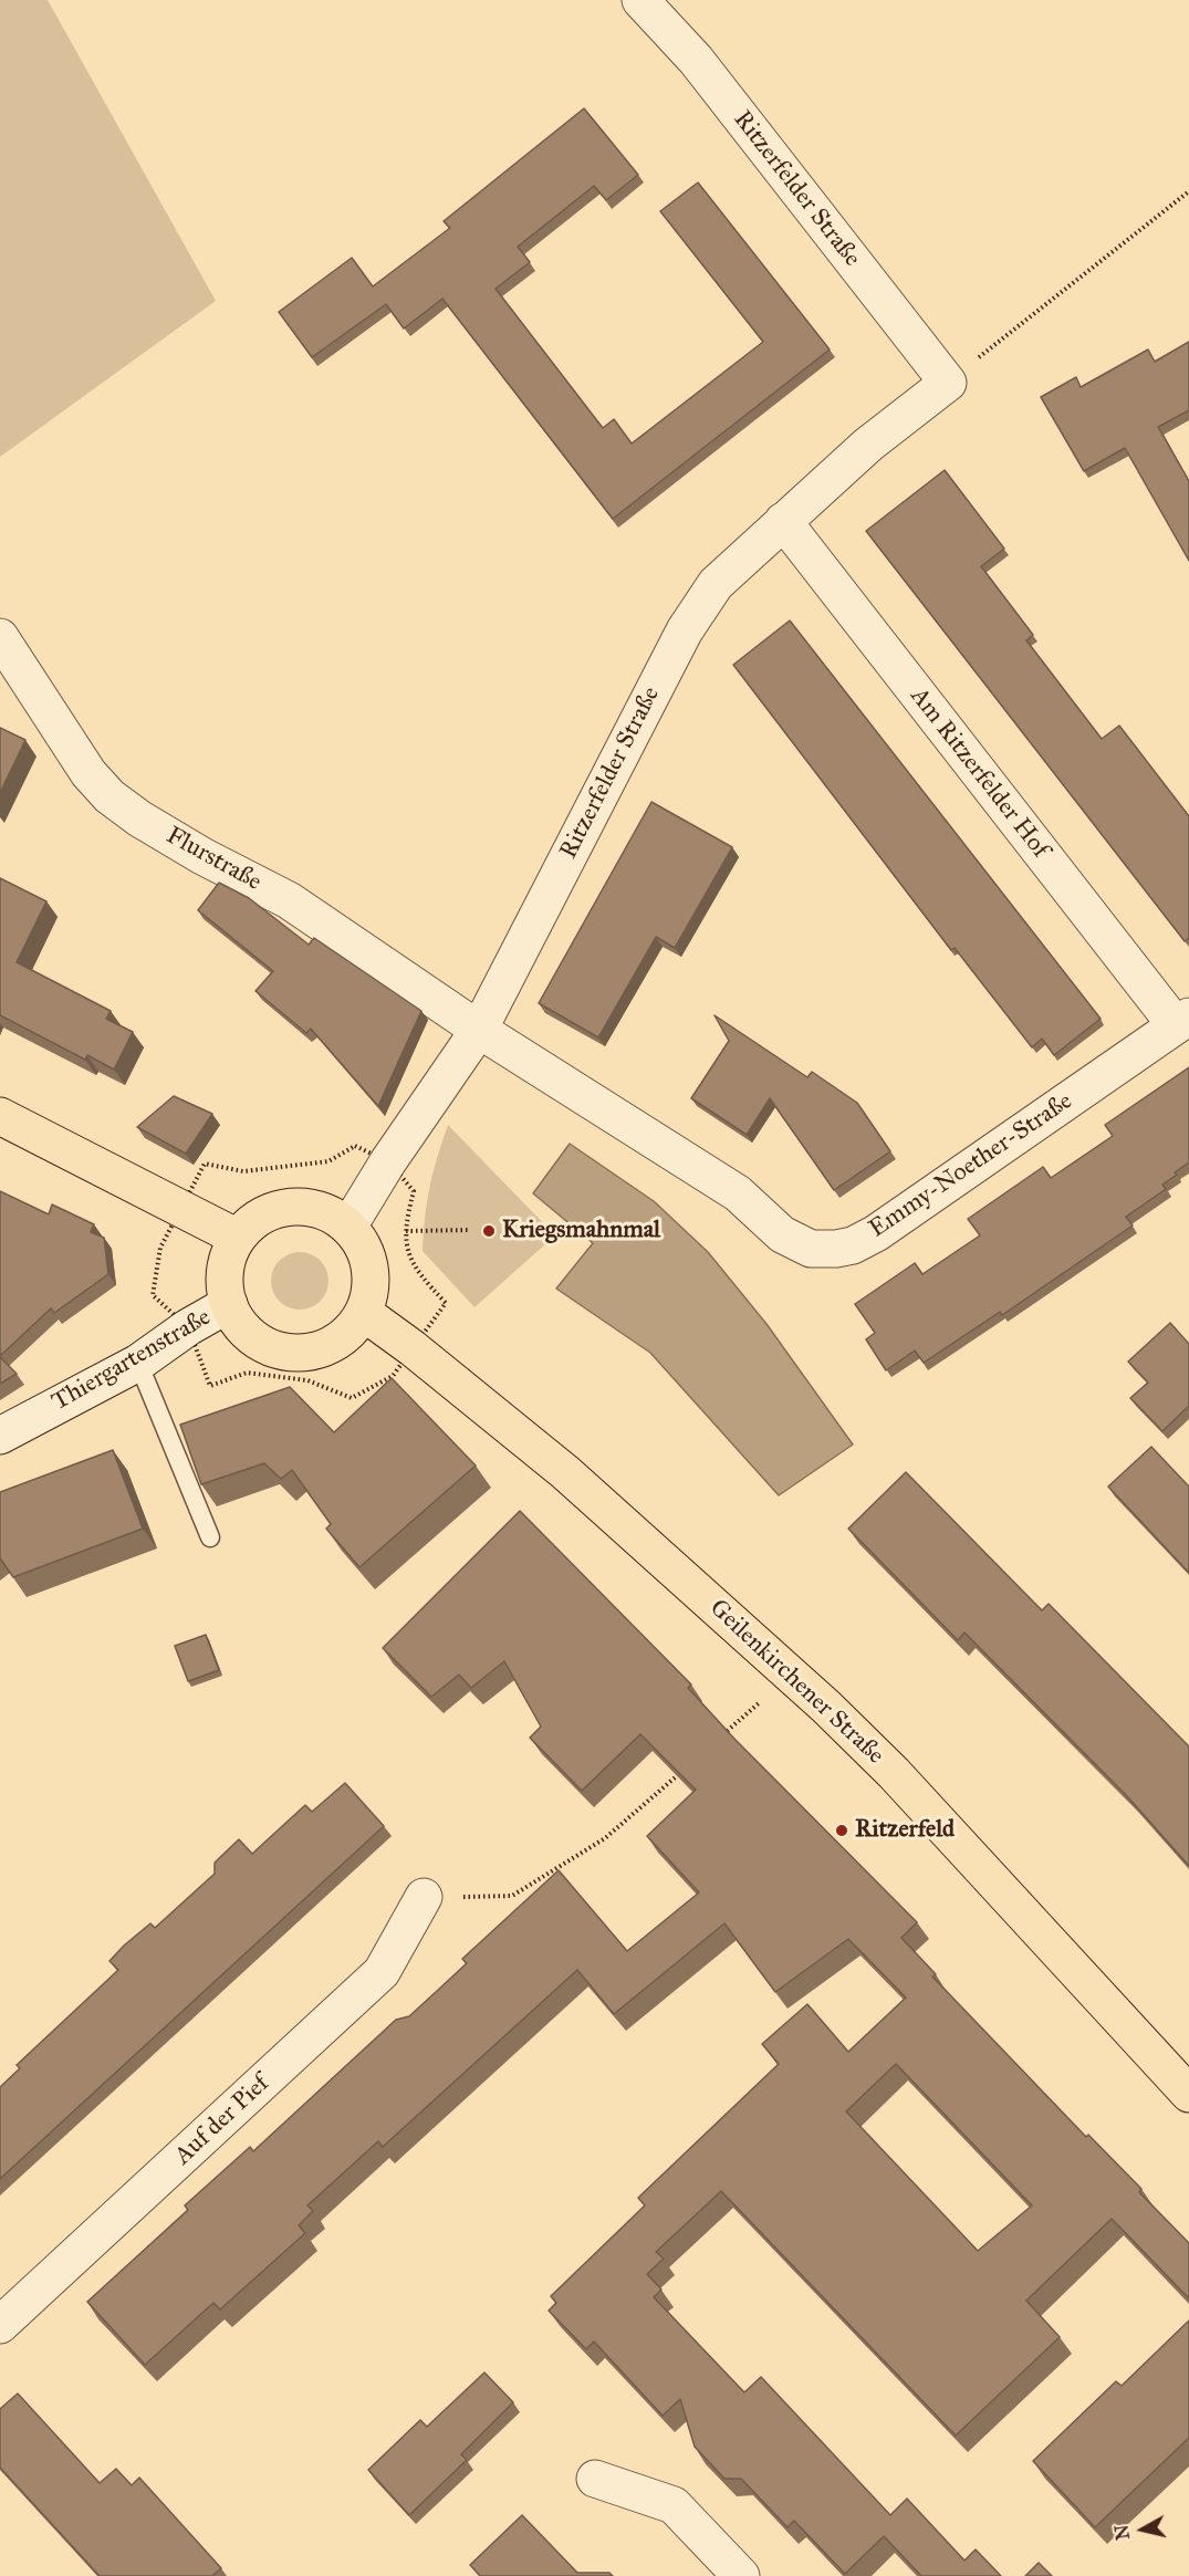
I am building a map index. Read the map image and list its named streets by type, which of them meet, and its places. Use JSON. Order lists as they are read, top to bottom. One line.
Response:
{"streets":{"main road":["Geilenkirchener Straße"],"street":["Ritzerfelder Straße","Am Ritzerfelder Hof","Flurstraße","Emmy-Noether-Straße","Thiergartenstraße","Auf der Pief"]},"crossings":[["Ritzerfelder Straße","Am Ritzerfelder Hof"],["Ritzerfelder Straße","Flurstraße"],["Ritzerfelder Straße","Emmy-Noether-Straße"],["Ritzerfelder Straße","Thiergartenstraße"],["Ritzerfelder Straße","Geilenkirchener Straße"],["Am Ritzerfelder Hof","Emmy-Noether-Straße"],["Flurstraße","Emmy-Noether-Straße"],["Thiergartenstraße","Geilenkirchener Straße"]],"places":["Kriegsmahnmal","Ritzerfeld"],"north":"left"}
